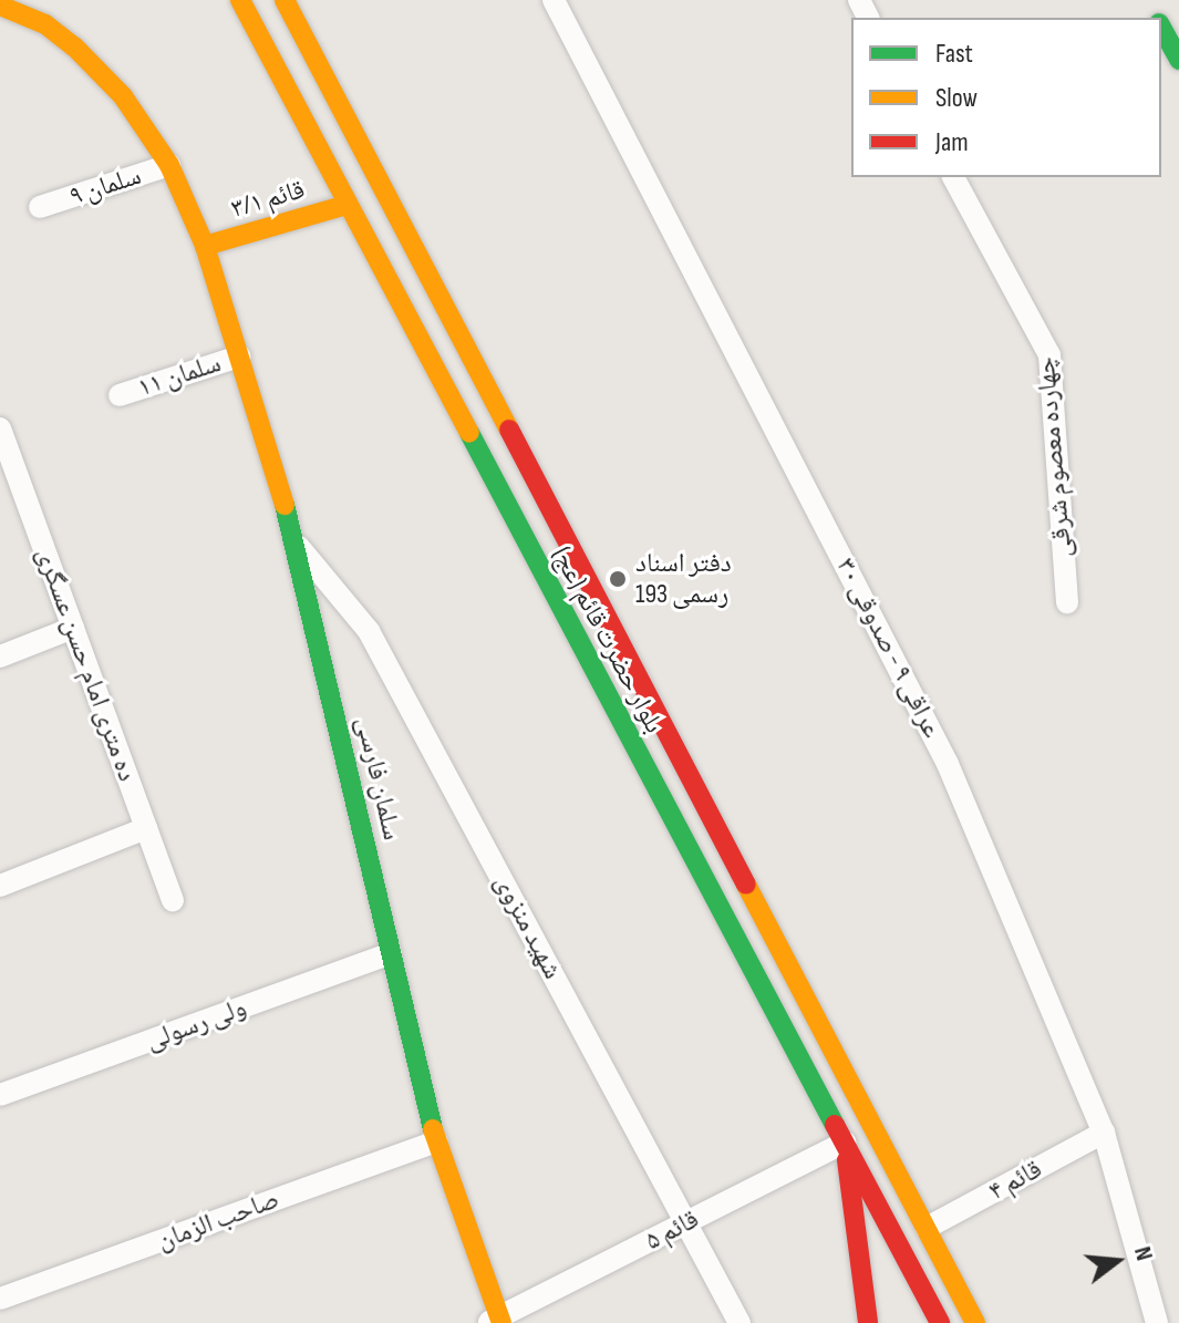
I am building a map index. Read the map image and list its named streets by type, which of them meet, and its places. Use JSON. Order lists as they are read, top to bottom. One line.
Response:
{"streets":{"main road":["قائم ۳/۱","بلوار حضرت قائم (عج)","سلمان فارسی"],"street":["سلمان ۹","سلمان ۱۱","چهارده معصوم شرقی","عراقی ۹ - صدوقی ۳۰","ده متری امام حسن عسگری","شهید منزوی","ولی رسولی","قائم ۴","صاحب الزمان","قائم ۵"]},"crossings":[["سلمان ۹","سلمان فارسی"],["قائم ۳/۱","بلوار حضرت قائم (عج)"],["قائم ۳/۱","سلمان فارسی"],["سلمان ۱۱","سلمان فارسی"],["بلوار حضرت قائم (عج)","قائم ۴"],["بلوار حضرت قائم (عج)","قائم ۵"],["عراقی ۹ - صدوقی ۳۰","قائم ۴"],["سلمان فارسی","شهید منزوی"],["سلمان فارسی","ولی رسولی"],["سلمان فارسی","صاحب الزمان"],["سلمان فارسی","قائم ۵"],["شهید منزوی","قائم ۵"]],"places":["دفتر اسناد رسمی 193"],"legend":["Fast","Slow","Jam"],"north":"right"}
